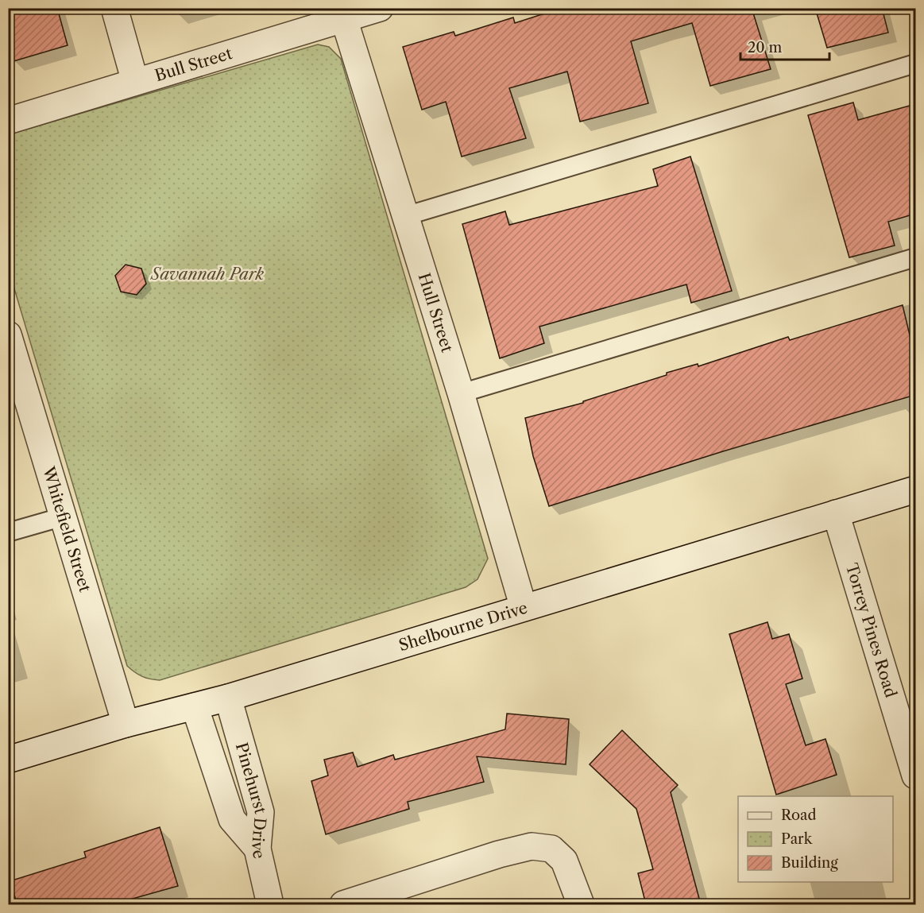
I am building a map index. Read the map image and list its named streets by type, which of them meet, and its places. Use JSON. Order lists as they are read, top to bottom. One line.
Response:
{"streets":{"street":["Bull Street","Hull Street","Whitefield Street","Shelbourne Drive","Torrey Pines Road","Pinehurst Drive"]},"crossings":[["Bull Street","Hull Street"],["Hull Street","Shelbourne Drive"],["Whitefield Street","Shelbourne Drive"],["Shelbourne Drive","Torrey Pines Road"],["Shelbourne Drive","Pinehurst Drive"]],"parks":["Savannah Park"],"legend":["Road","Park","Building"],"scale_bar":"20 m"}
